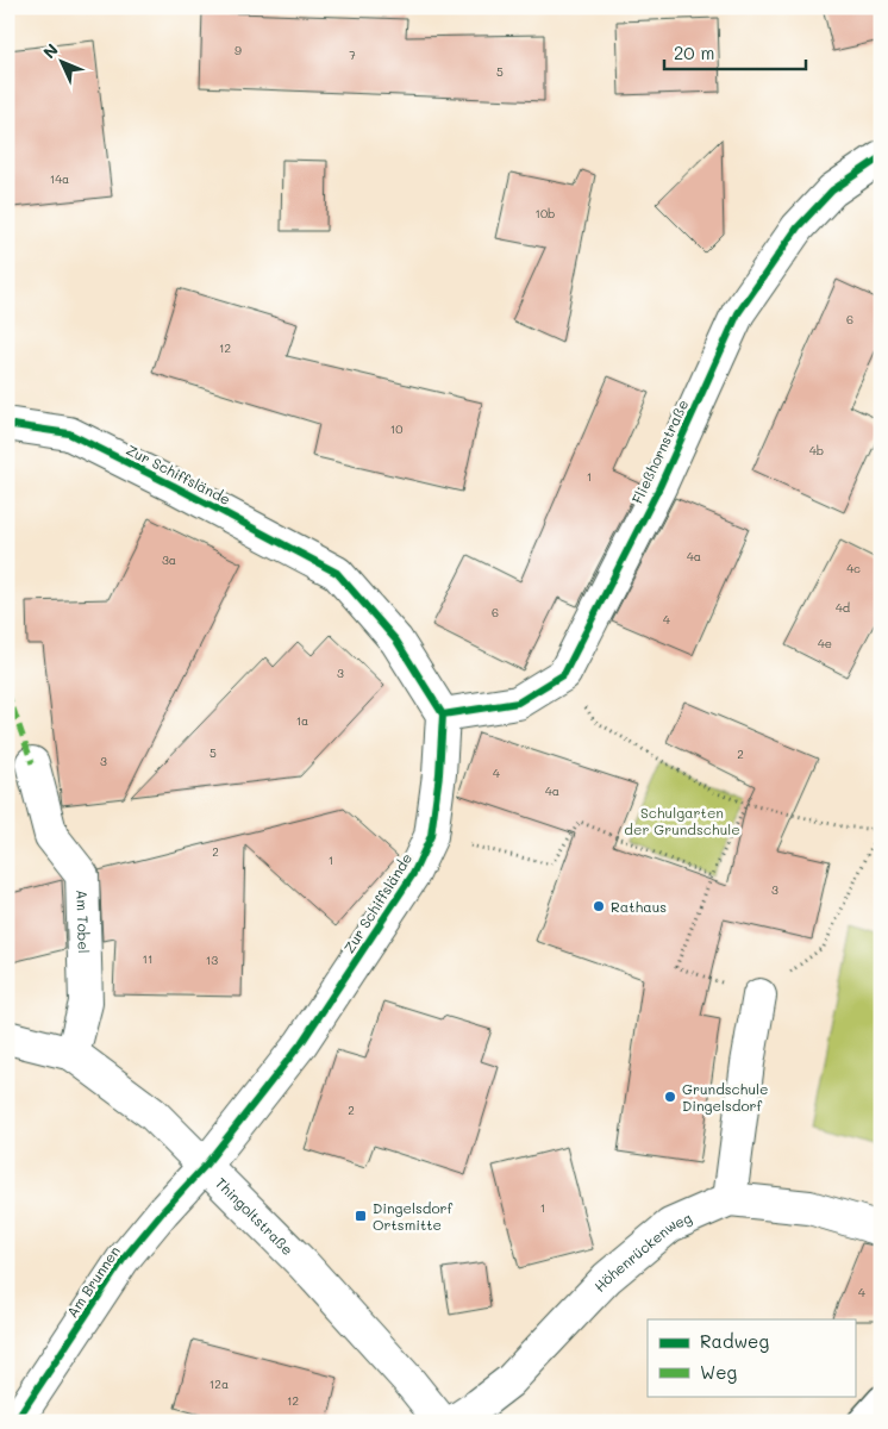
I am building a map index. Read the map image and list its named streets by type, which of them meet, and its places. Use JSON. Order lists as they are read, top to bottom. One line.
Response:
{"streets":{"street":["Fließhornstraße","Zur Schiffslände","Am Tobel","Thingoltstraße","Höhenrückenweg","Am Brunnen"]},"crossings":[["Zur Schiffslände","Thingoltstraße"],["Zur Schiffslände","Am Brunnen"],["Am Tobel","Thingoltstraße"],["Thingoltstraße","Am Brunnen"]],"parks":["Schulgarten der Grundschule"],"places":{"other":["Rathaus","Grundschule Dingelsdorf"],"transit":["Dingelsdorf Ortsmitte"]},"house_numbers":["9","7","5","14a","10b","6","12","10","4b","1","4a","3a","4c","4d","6","4","4e","3","1a","5","2","3","4","4a","2","1","3","11","13","2","1","4","12a","12"],"legend":["Radweg","Weg"],"scale_bar":"20 m","north":"top left"}
